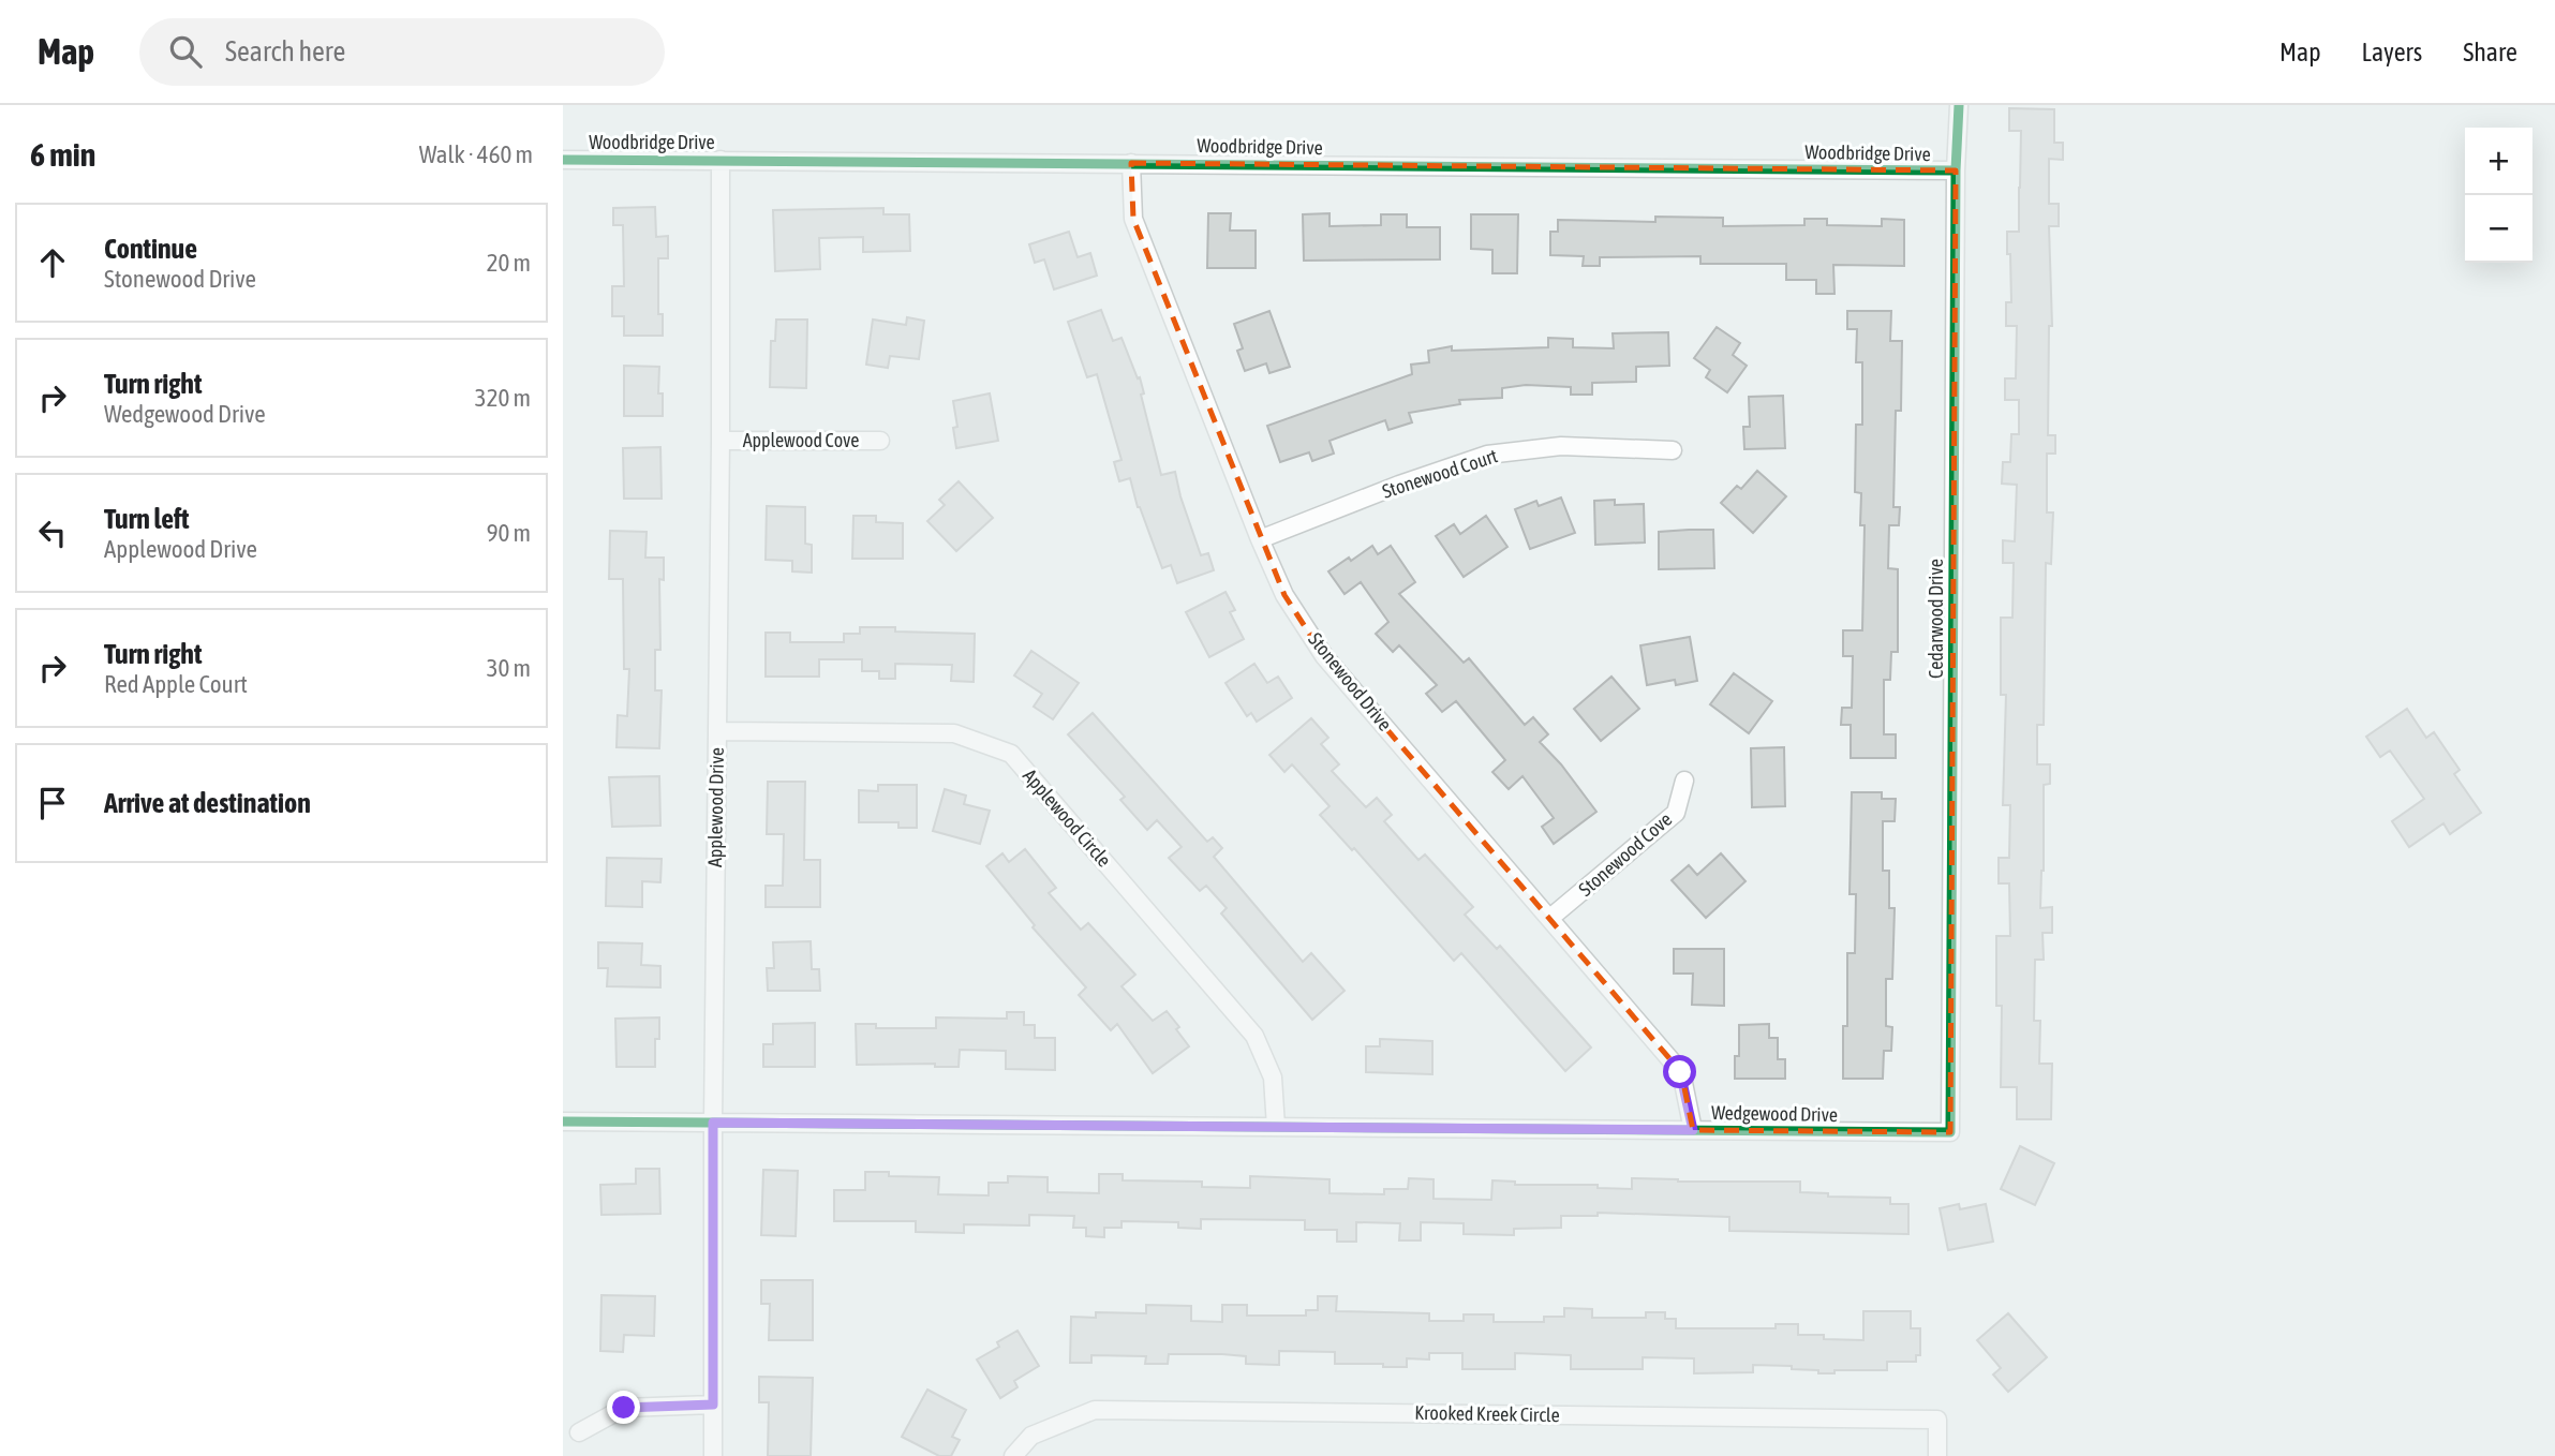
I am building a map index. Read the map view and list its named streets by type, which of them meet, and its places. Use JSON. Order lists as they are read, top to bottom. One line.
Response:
{"streets":{"street":["Woodbridge Drive","Applewood Cove","Stonewood Court","Cedarwood Drive","Stonewood Drive","Applewood Drive","Applewood Circle","Stonewood Cove","Wedgewood Drive","Krooked Kreek Circle"]},"crossings":[["Woodbridge Drive","Cedarwood Drive"],["Woodbridge Drive","Stonewood Drive"],["Woodbridge Drive","Applewood Drive"],["Applewood Cove","Applewood Drive"],["Stonewood Court","Stonewood Drive"],["Cedarwood Drive","Wedgewood Drive"],["Stonewood Drive","Stonewood Cove"],["Stonewood Drive","Wedgewood Drive"],["Applewood Drive","Applewood Circle"],["Applewood Drive","Wedgewood Drive"],["Applewood Circle","Wedgewood Drive"]],"page":{"header":"Map","search":"Search here","nav":["Map","Layers","Share"],"heading":["6 min","Walk · 460 m"],"map_buttons":["+","−"],"list":[["Continue","Stonewood Drive","20 m"],["Turn right","Wedgewood Drive","320 m"],["Turn left","Applewood Drive","90 m"],["Turn right","Red Apple Court","30 m"],"Arrive at destination"]}}
